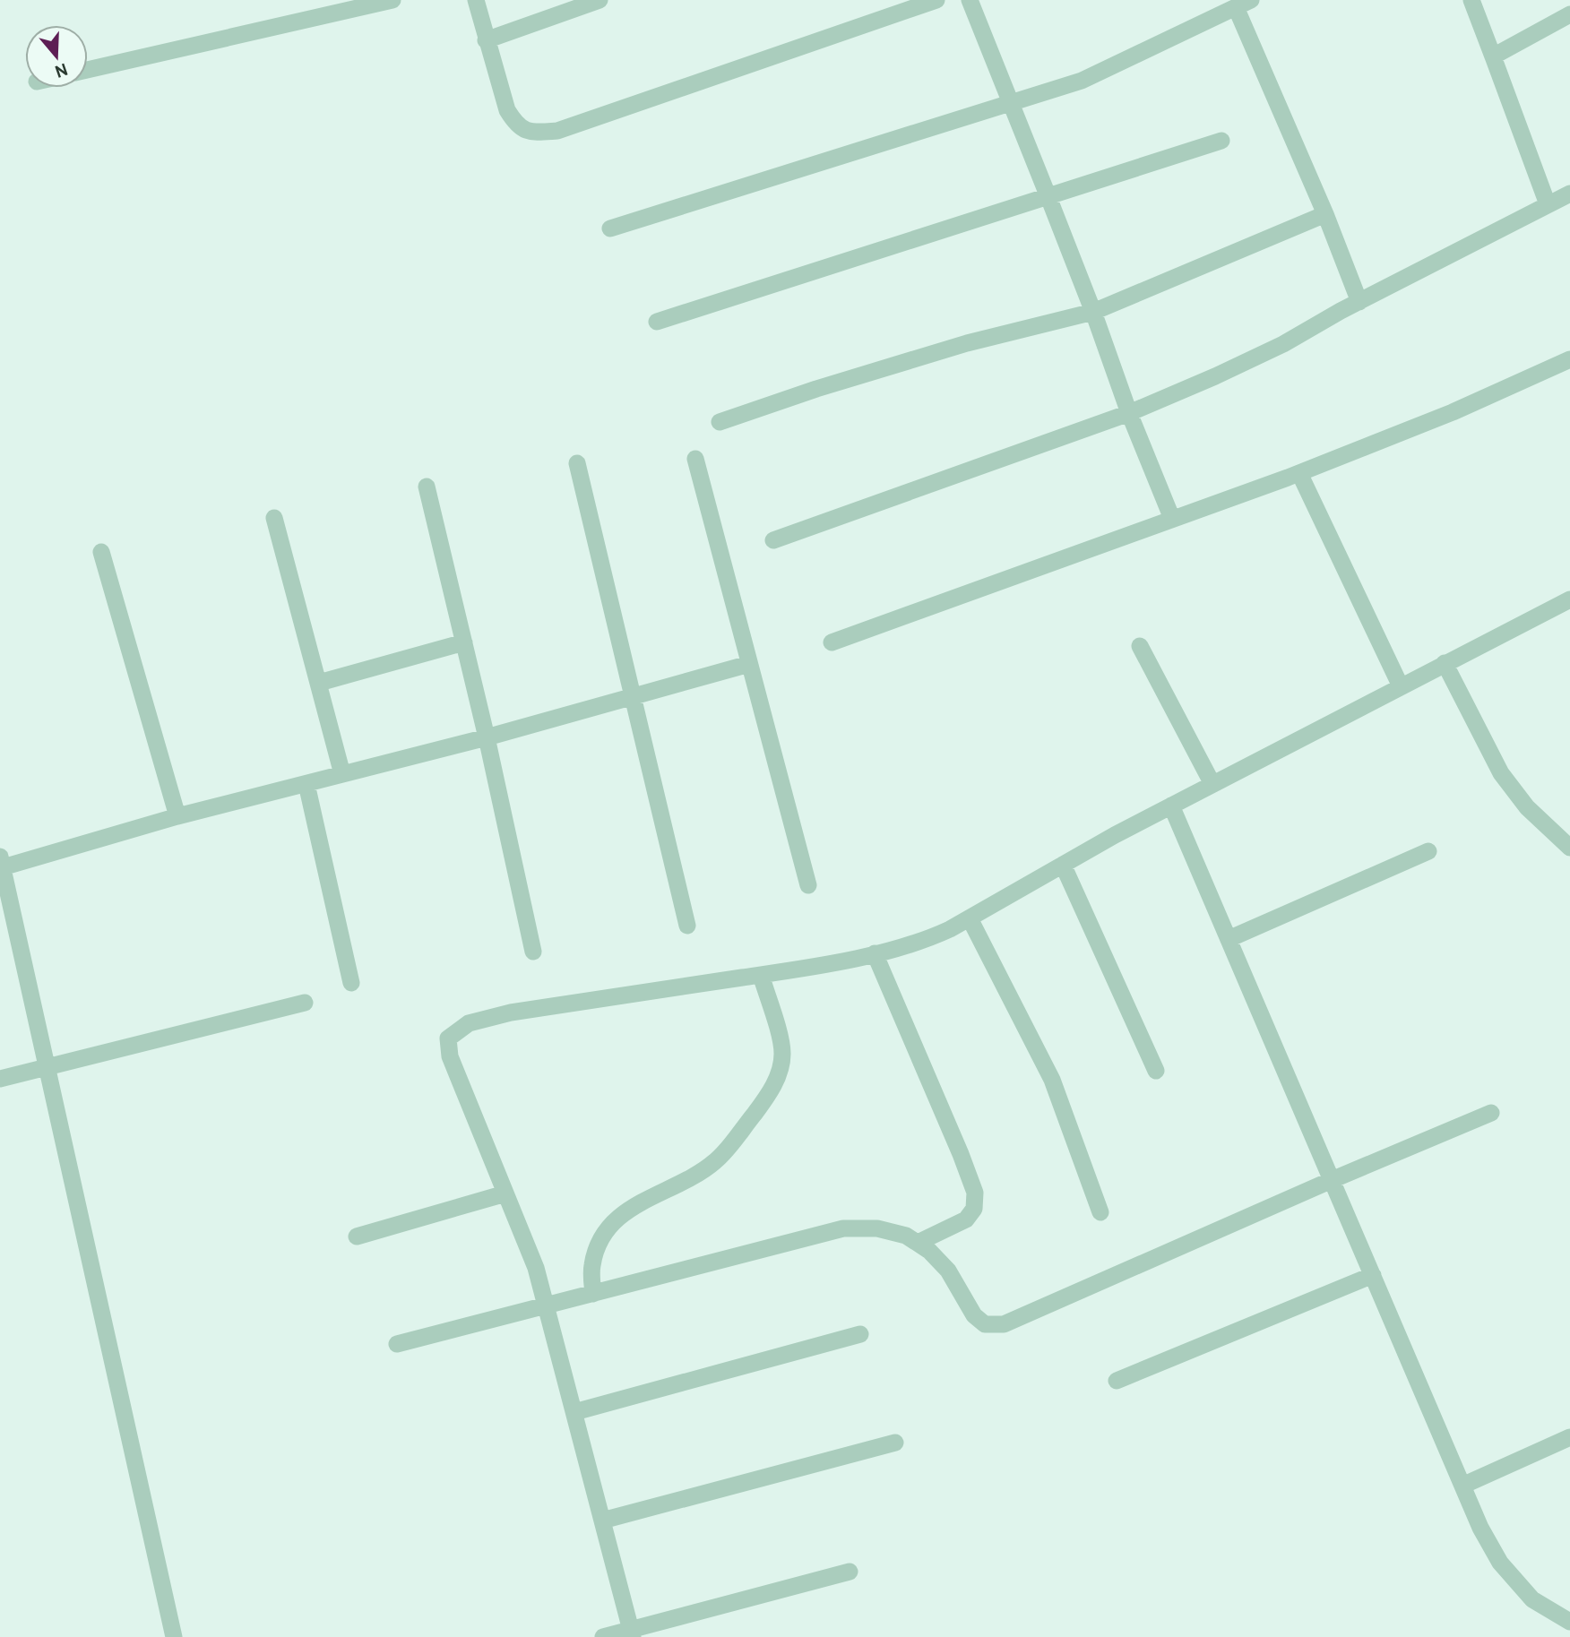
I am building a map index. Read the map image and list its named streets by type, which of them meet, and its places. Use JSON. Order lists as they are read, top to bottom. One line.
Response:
{"north":"bottom"}
